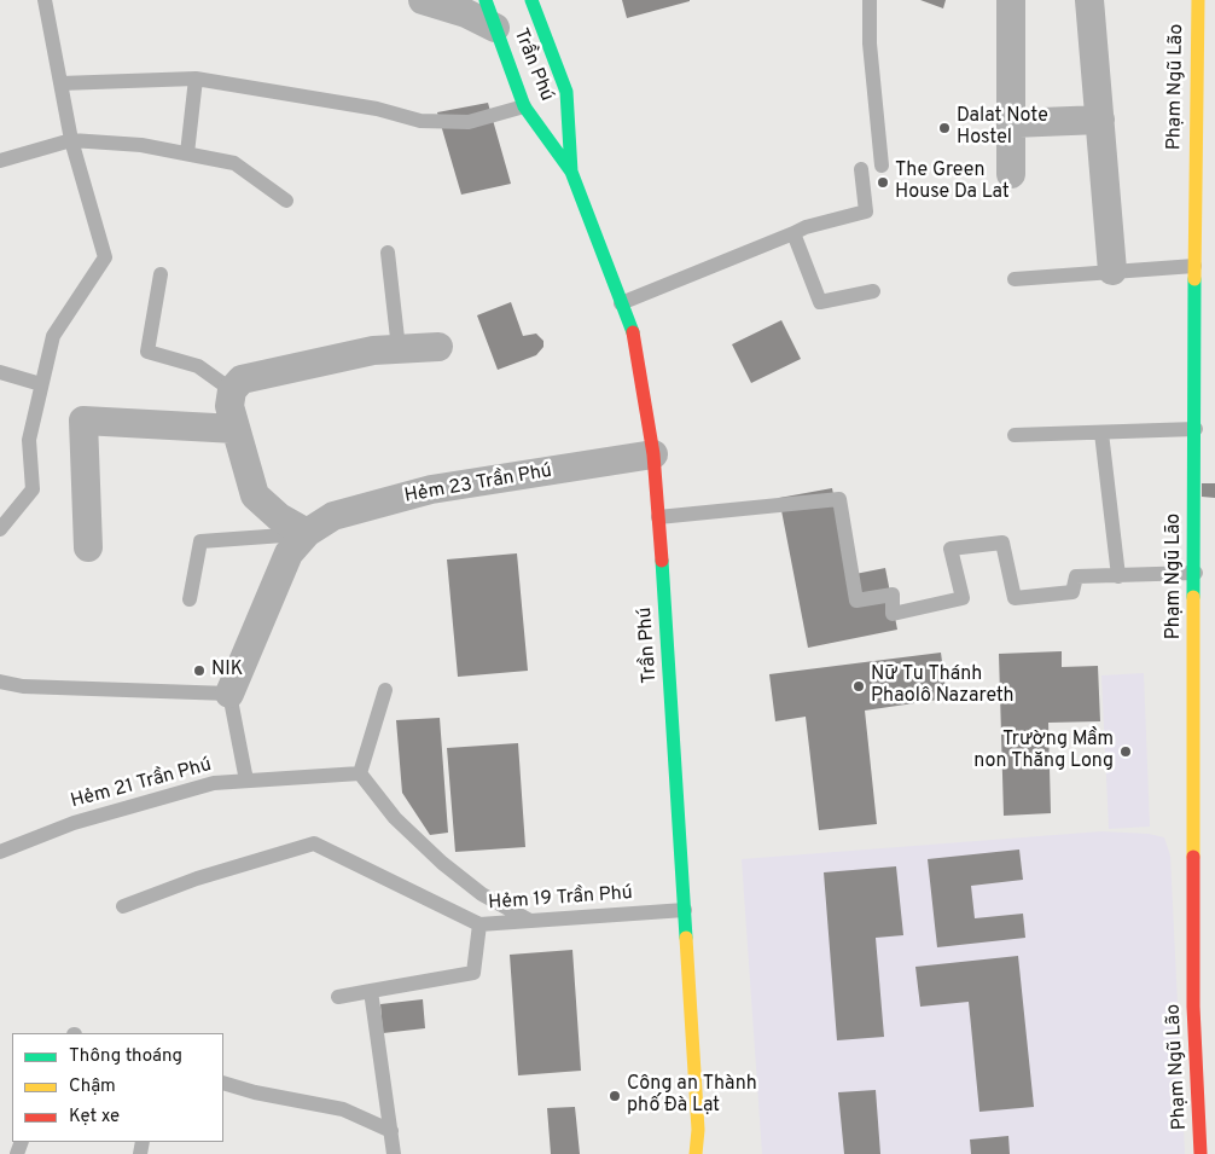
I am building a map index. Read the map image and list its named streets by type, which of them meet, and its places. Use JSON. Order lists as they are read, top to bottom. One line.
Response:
{"streets":{"main road":["Trần Phú","Phạm Ngũ Lão"],"street":["Hẻm 23 Trần Phú"],"lane":["Hẻm 21 Trần Phú","Hẻm 19 Trần Phú"]},"crossings":[["Trần Phú","Hẻm 23 Trần Phú"],["Trần Phú","Hẻm 19 Trần Phú"]],"places":["Dalat Note Hostel","The Green House Da Lat","NIK","Nữ Tu Thánh Phaolô Nazareth","Trường Mầm non Thăng Long","Công an Thành phố Đà Lạt"],"legend":["Thông thoáng","Chậm","Kẹt xe"]}
